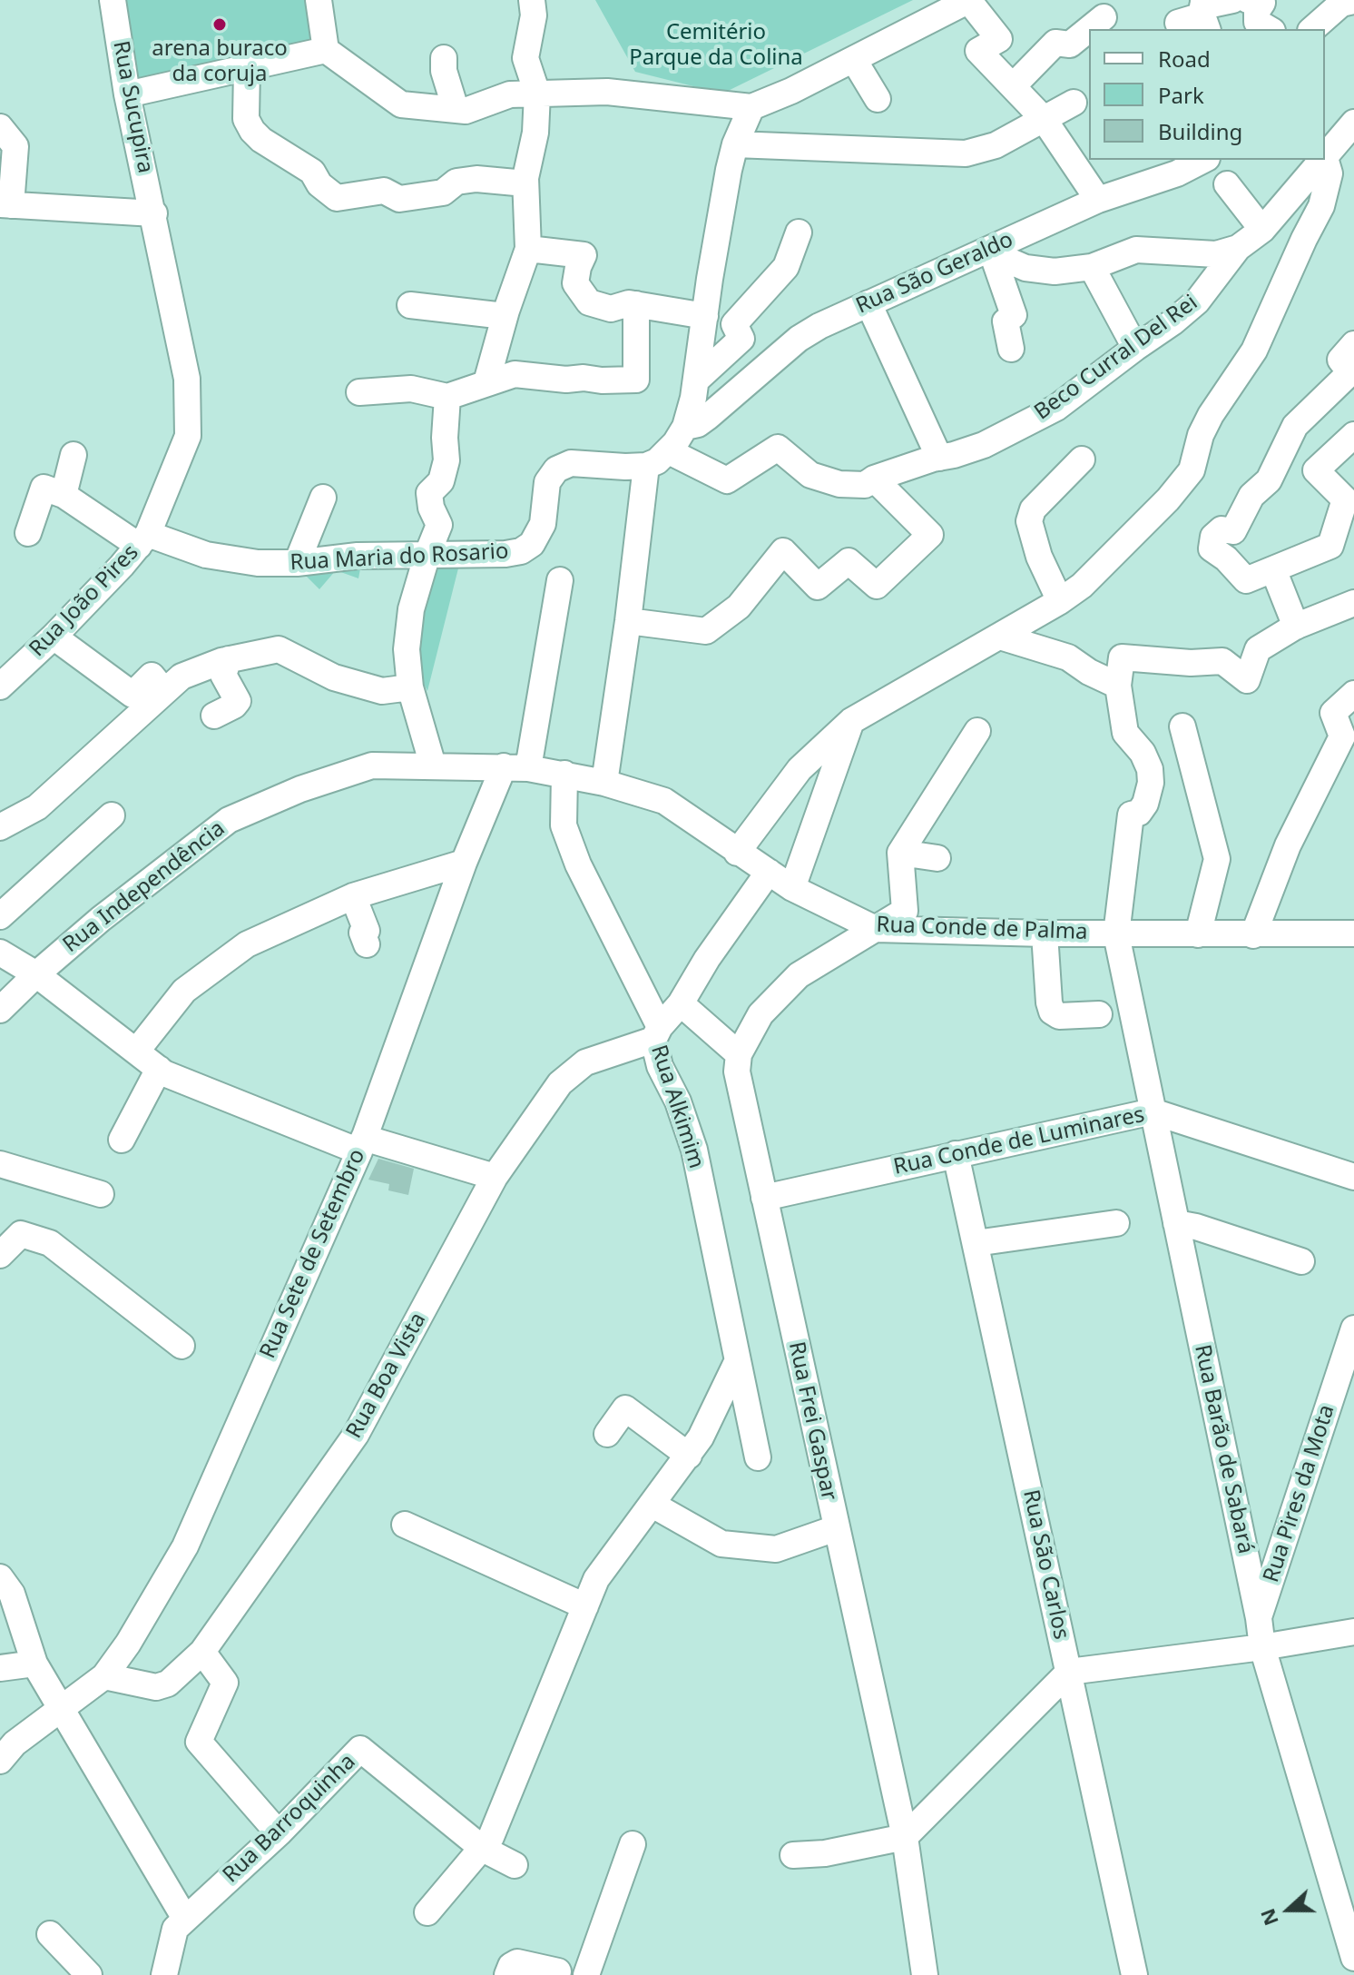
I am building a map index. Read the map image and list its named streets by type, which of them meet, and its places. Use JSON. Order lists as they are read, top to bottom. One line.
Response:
{"streets":{"street":["Rua Sucupira","Rua São Geraldo","Beco Curral Del Rei","Rua Maria do Rosario","Rua João Pires","Rua Independência","Rua Conde de Palma","Rua Alkimim","Rua Conde de Luminares","Rua Sete de Setembro","Rua Boa Vista","Rua Frei Gaspar","Rua Barão de Sabará","Rua Pires da Mota","Rua São Carlos","Rua Barroquinha"]},"crossings":[["Rua Sucupira","Rua João Pires"],["Rua Maria do Rosario","Rua João Pires"],["Rua Independência","Rua Conde de Palma"],["Rua Independência","Rua Alkimim"],["Rua Independência","Rua Sete de Setembro"],["Rua Conde de Palma","Rua Barão de Sabará"],["Rua Alkimim","Rua Boa Vista"],["Rua Conde de Luminares","Rua Frei Gaspar"],["Rua Conde de Luminares","Rua Barão de Sabará"],["Rua Conde de Luminares","Rua São Carlos"],["Rua Sete de Setembro","Rua Boa Vista"],["Rua Barão de Sabará","Rua Pires da Mota"]],"parks":["Cemitério Parque da Colina"],"places":["arena buraco da coruja"],"legend":["Road","Park","Building"],"north":"left"}
